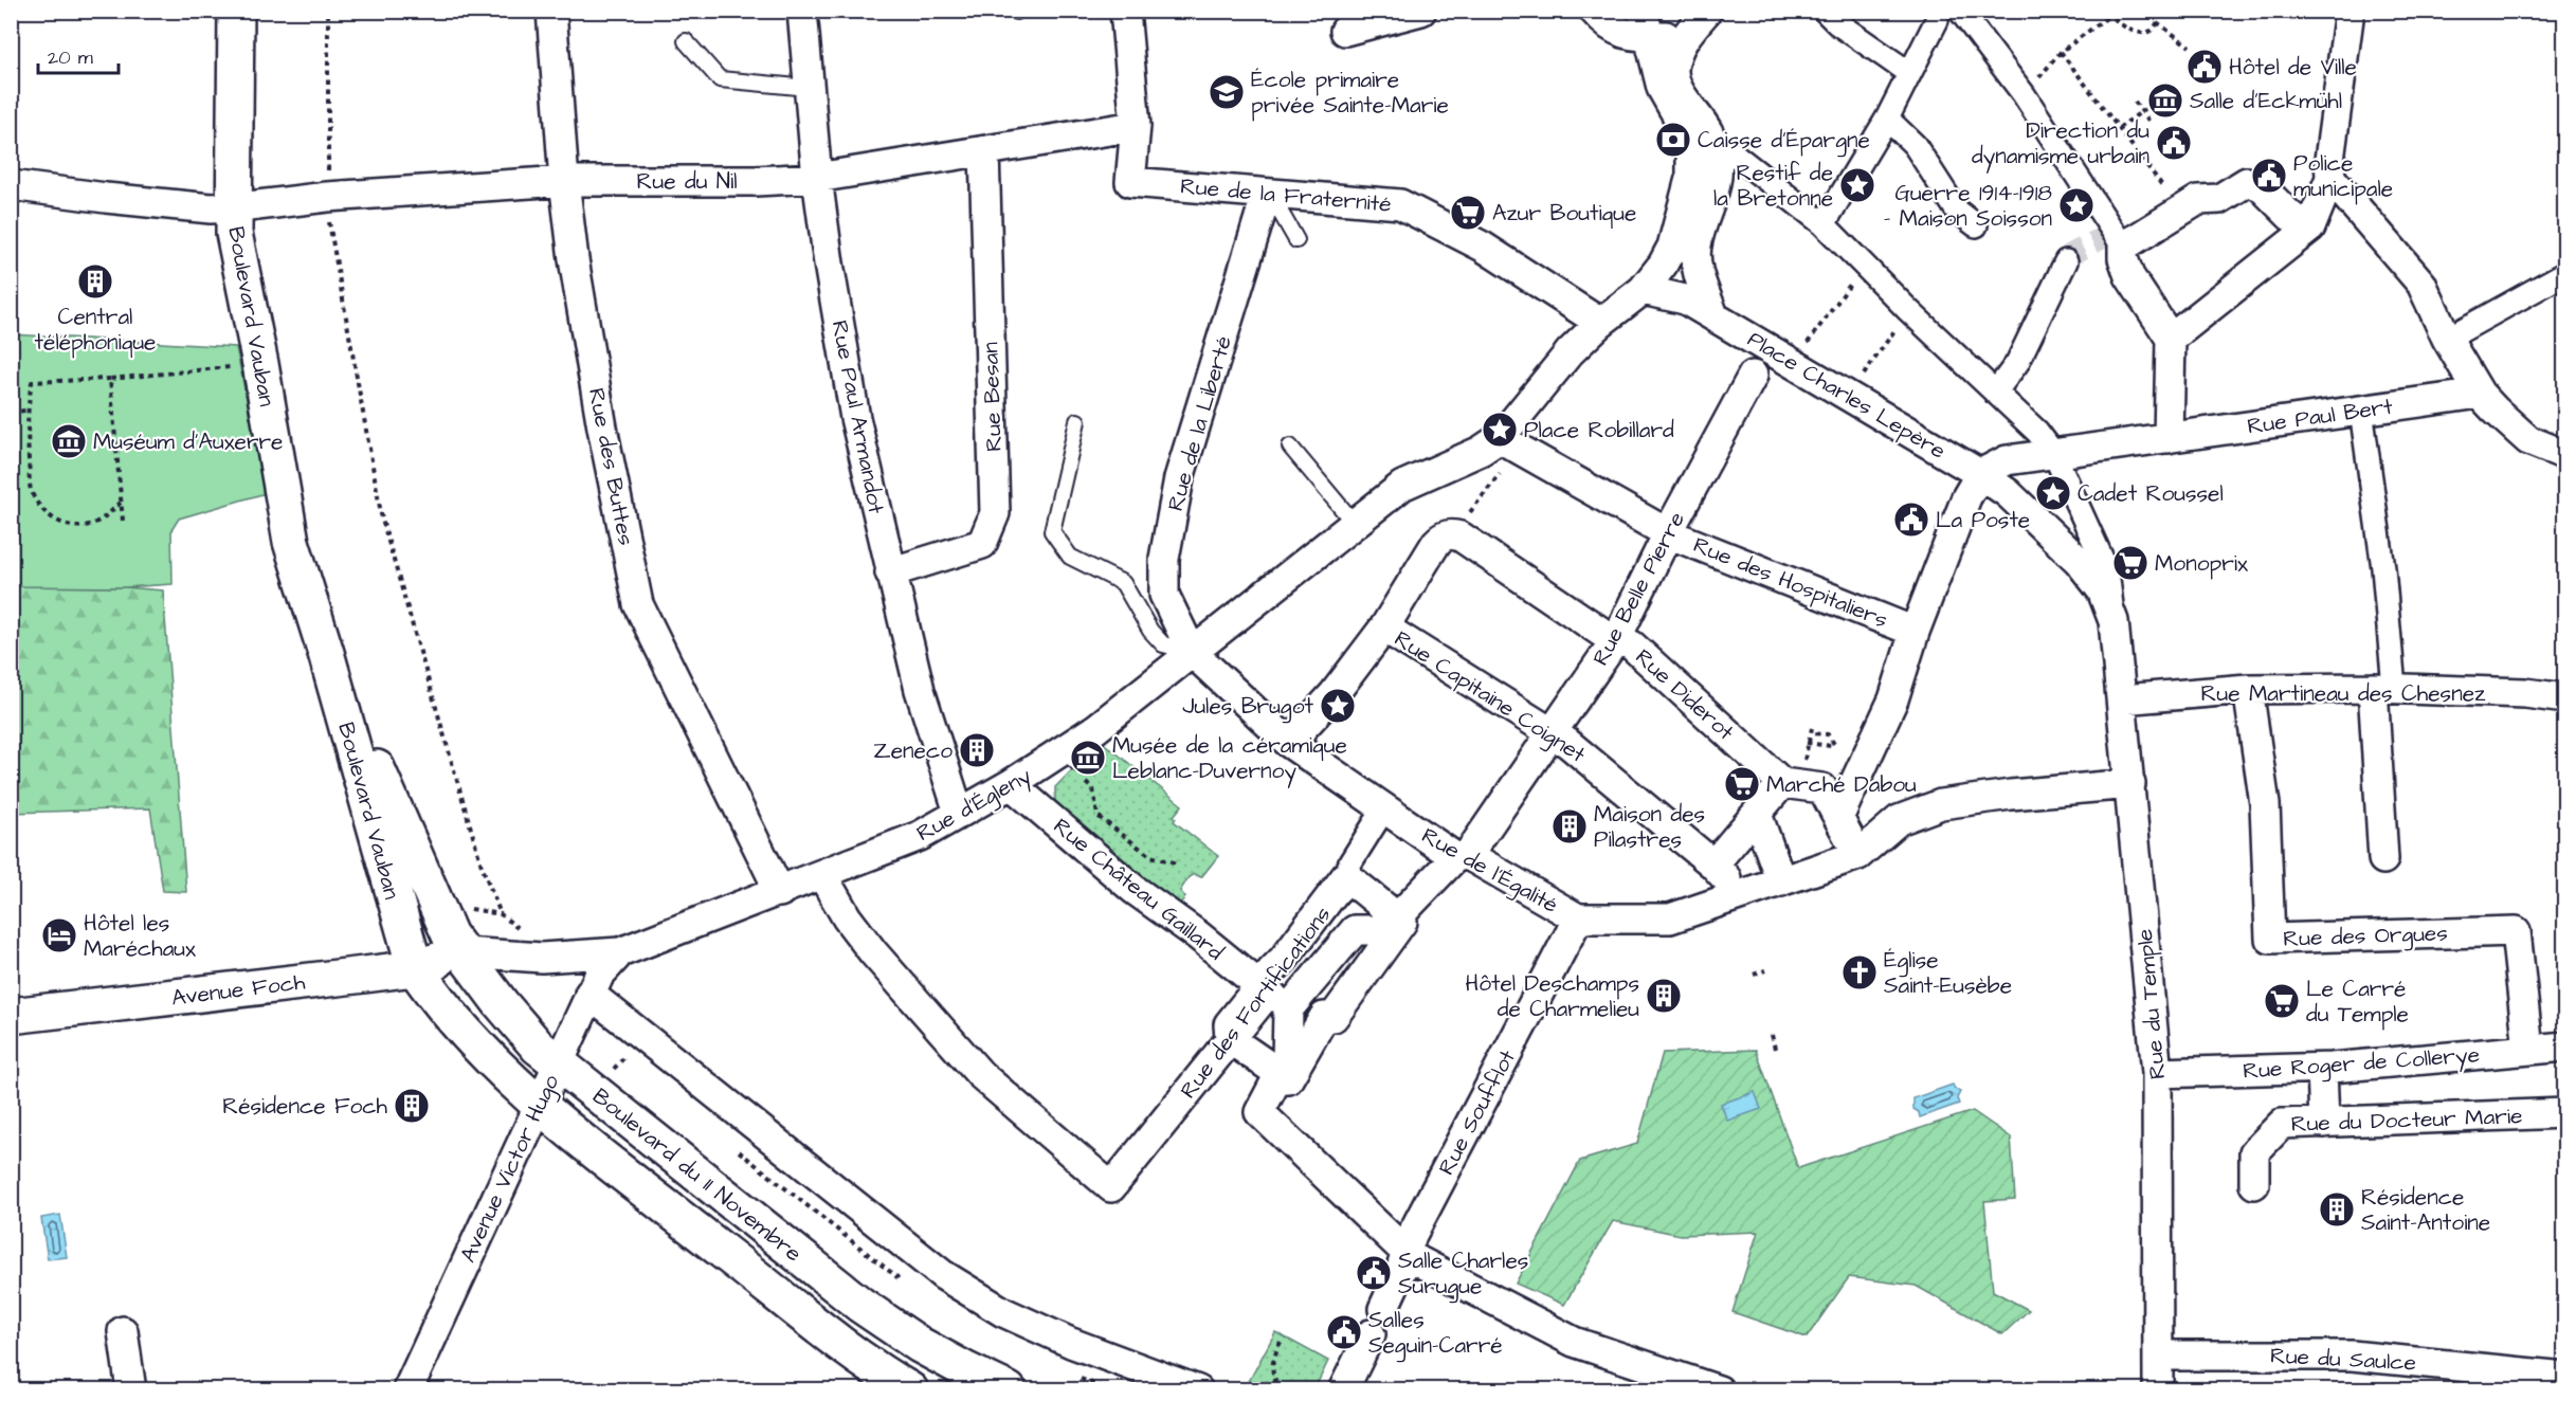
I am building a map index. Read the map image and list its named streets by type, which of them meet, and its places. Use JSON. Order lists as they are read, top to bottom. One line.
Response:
{"streets":{"main road":["Boulevard Vauban","Avenue Foch","Boulevard du 11 Novembre"],"street":["Rue du Nil","Rue de la Fraternité","Place Charles Lepère","Rue Besan","Rue Paul Bert","Rue Paul Armandot","Rue de la Liberté","Rue des Buttes","Rue des Hospitaliers","Rue Belle Pierre","Rue Martineau des Chesnez","Rue Diderot","Rue Capitaine Coignet","Rue d'Égleny","Rue de l'Égalité","Rue Château Gaillard","Rue des Orgues","Rue des Fortifications","Rue du Temple","Rue Roger de Collerye","Rue Soufflot","Rue du Docteur Marie","Avenue Victor Hugo","Rue du Saulce"]},"crossings":[["Rue du Nil","Rue de la Fraternité"],["Rue du Nil","Boulevard Vauban"],["Rue du Nil","Rue Besan"],["Rue du Nil","Rue Paul Armandot"],["Rue du Nil","Rue des Buttes"],["Rue de la Fraternité","Rue de la Liberté"],["Boulevard Vauban","Avenue Foch"],["Boulevard Vauban","Boulevard du 11 Novembre"],["Place Charles Lepère","Rue Paul Bert"],["Place Charles Lepère","Rue du Temple"],["Rue Besan","Rue Paul Armandot"],["Rue Paul Armandot","Rue d'Égleny"],["Rue de la Liberté","Rue d'Égleny"],["Rue de la Liberté","Rue de l'Égalité"],["Rue des Buttes","Rue d'Égleny"],["Rue des Hospitaliers","Rue Belle Pierre"],["Rue des Hospitaliers","Rue d'Égleny"],["Rue Belle Pierre","Rue Diderot"],["Rue Belle Pierre","Rue Capitaine Coignet"],["Rue Belle Pierre","Rue de l'Égalité"],["Rue Martineau des Chesnez","Rue des Orgues"],["Rue Martineau des Chesnez","Rue du Temple"],["Rue Capitaine Coignet","Rue de l'Égalité"],["Rue d'Égleny","Rue de l'Égalité"],["Rue d'Égleny","Rue Château Gaillard"],["Rue d'Égleny","Avenue Foch"],["Rue d'Égleny","Rue des Fortifications"],["Rue d'Égleny","Avenue Victor Hugo"],["Rue d'Égleny","Boulevard du 11 Novembre"],["Rue de l'Égalité","Rue Soufflot"],["Rue Château Gaillard","Rue des Fortifications"],["Rue des Orgues","Rue Roger de Collerye"],["Avenue Foch","Boulevard du 11 Novembre"],["Rue du Temple","Rue Roger de Collerye"],["Rue du Temple","Rue du Saulce"],["Avenue Victor Hugo","Boulevard du 11 Novembre"]],"places":{"public building":["Hôtel de Ville","Direction du dynamisme urbain","Police municipale","La Poste","Salle Charles Surugue","Salles Seguin-Carré"],"school or university":["École primaire privée Sainte-Marie"],"museum":["Salle d'Eckmühl","Muséum d'Auxerre","Musée de la céramique Leblanc-Duvernoy"],"bank":["Caisse d'Épargne"],"place":["Restif de la Bretonne","Guerre 1914-1918 - Maison Soisson","Place Robillard","Cadet Roussel","Jules Brugot"],"supermarket":["Azur Boutique","Monoprix","Marché Dabou","Le Carré du Temple"],"building":["Central téléphonique","Zeneco","Maison des Pilastres","Hôtel Deschamps de Charmelieu","Résidence Foch","Résidence Saint-Antoine"],"hotel":["Hôtel les Maréchaux"],"church":["Église Saint-Eusèbe"]},"scale_bar":"20 m"}
